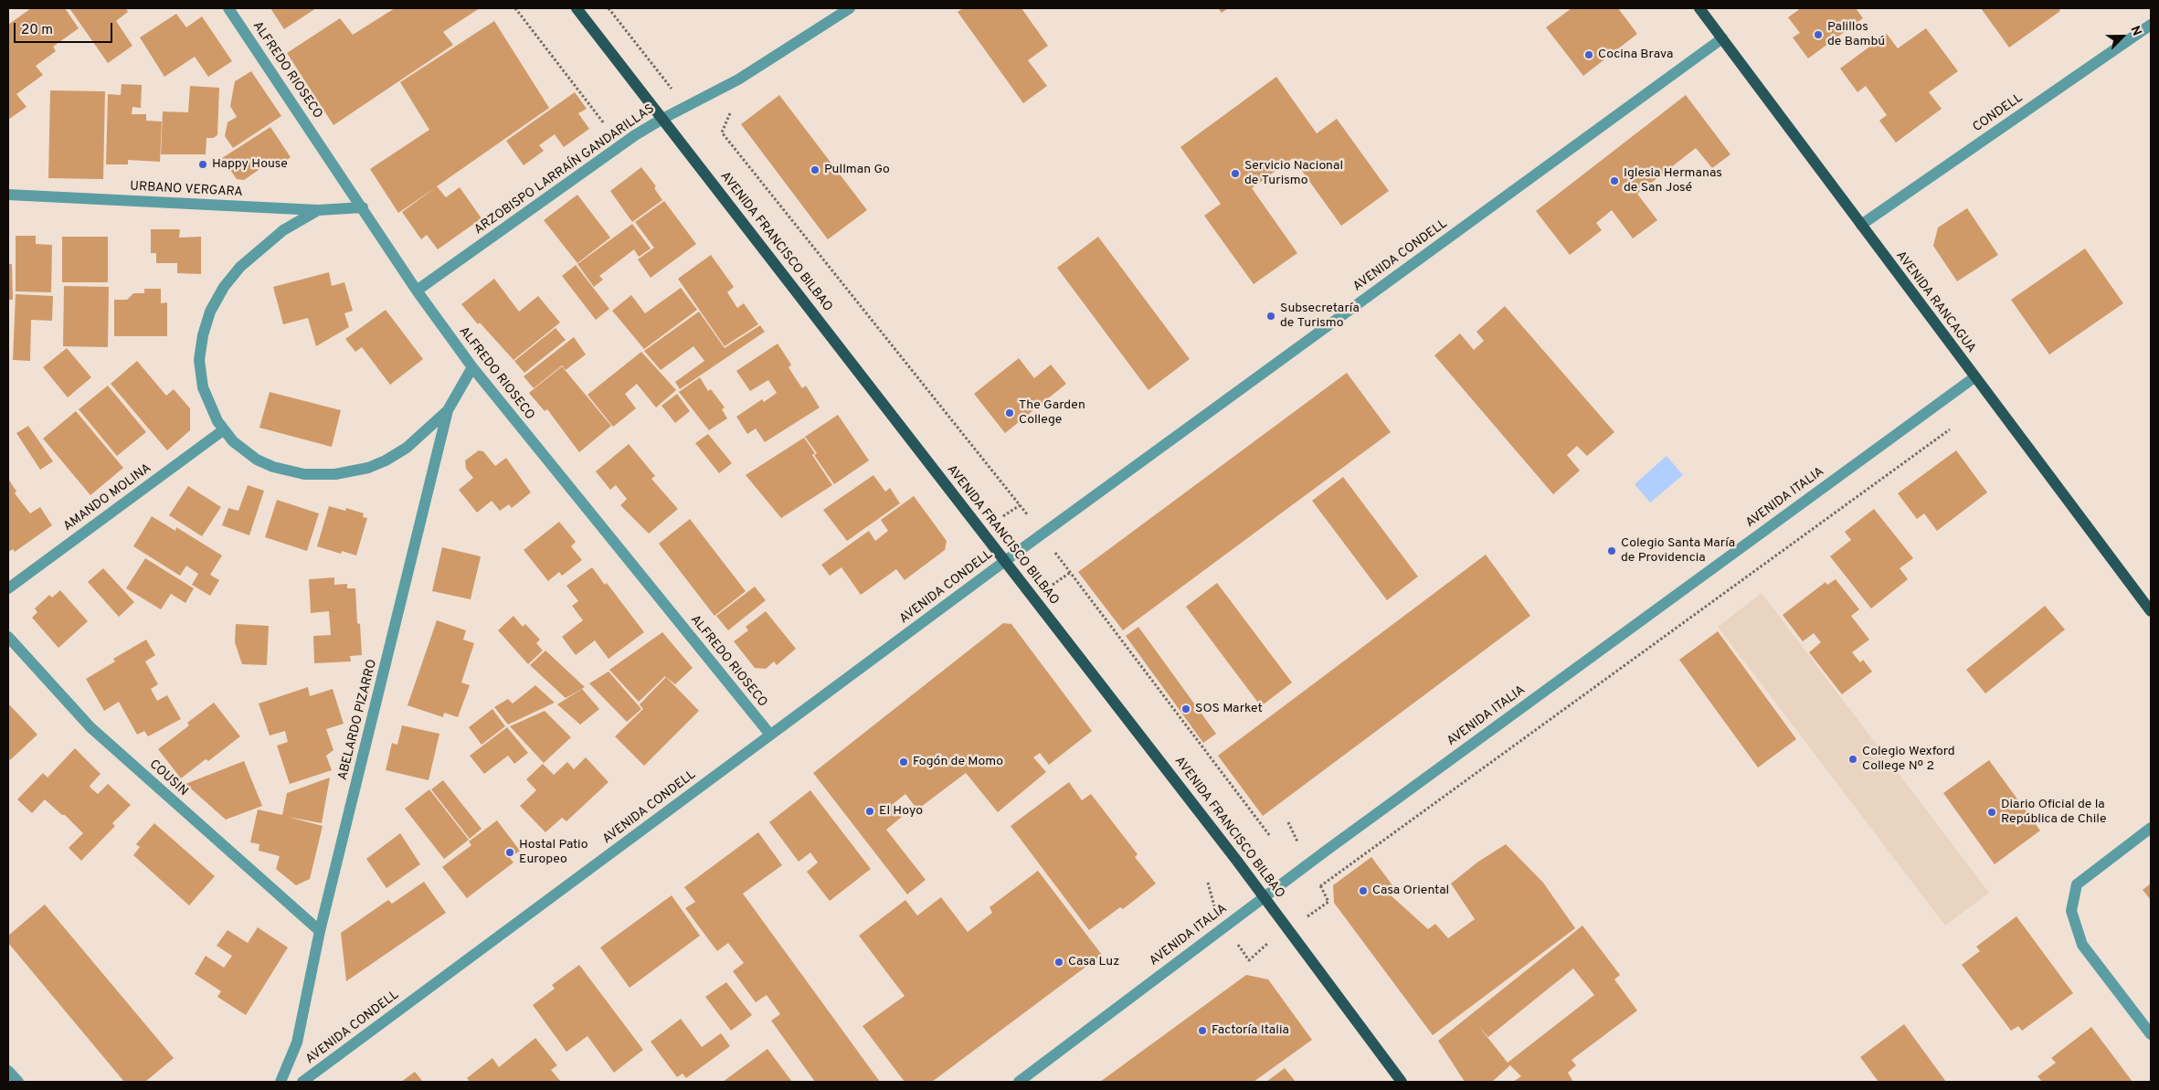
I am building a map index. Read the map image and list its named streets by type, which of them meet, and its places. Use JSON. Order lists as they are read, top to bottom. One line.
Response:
{"streets":{"main road":["AVENIDA FRANCISCO BILBAO","AVENIDA RANCAGUA"],"street":["ALFREDO RIOSECO","CONDELL","ARZOBISPO LARRAÍN GANDARILLAS","URBANO VERGARA","AVENIDA CONDELL","AMANDO MOLINA","AVENIDA ITALIA","ABELARDO PIZARRO","COUSIN"]},"crossings":[["ALFREDO RIOSECO","ARZOBISPO LARRAÍN GANDARILLAS"],["ALFREDO RIOSECO","URBANO VERGARA"],["ALFREDO RIOSECO","AVENIDA CONDELL"],["ALFREDO RIOSECO","ABELARDO PIZARRO"],["CONDELL","AVENIDA RANCAGUA"],["ARZOBISPO LARRAÍN GANDARILLAS","AVENIDA FRANCISCO BILBAO"],["AVENIDA FRANCISCO BILBAO","AVENIDA CONDELL"],["AVENIDA FRANCISCO BILBAO","AVENIDA ITALIA"],["AVENIDA CONDELL","AVENIDA RANCAGUA"],["AVENIDA RANCAGUA","AVENIDA ITALIA"],["ABELARDO PIZARRO","COUSIN"]],"places":["Palillos de Bambú","Cocina Brava","Happy House","Pullman Go","Servicio Nacional de Turismo","Iglesia Hermanas de San José","Subsecretaría de Turismo","The Garden College","Colegio Santa María de Providencia","SOS Market","Colegio Wexford College Nº 2","Fogón de Momo","El Hoyo","Diario Oficial de la República de Chile","Hostal Patio Europeo","Casa Oriental","Casa Luz","Factoría Italia"],"scale_bar":"20 m","north":"top right"}
